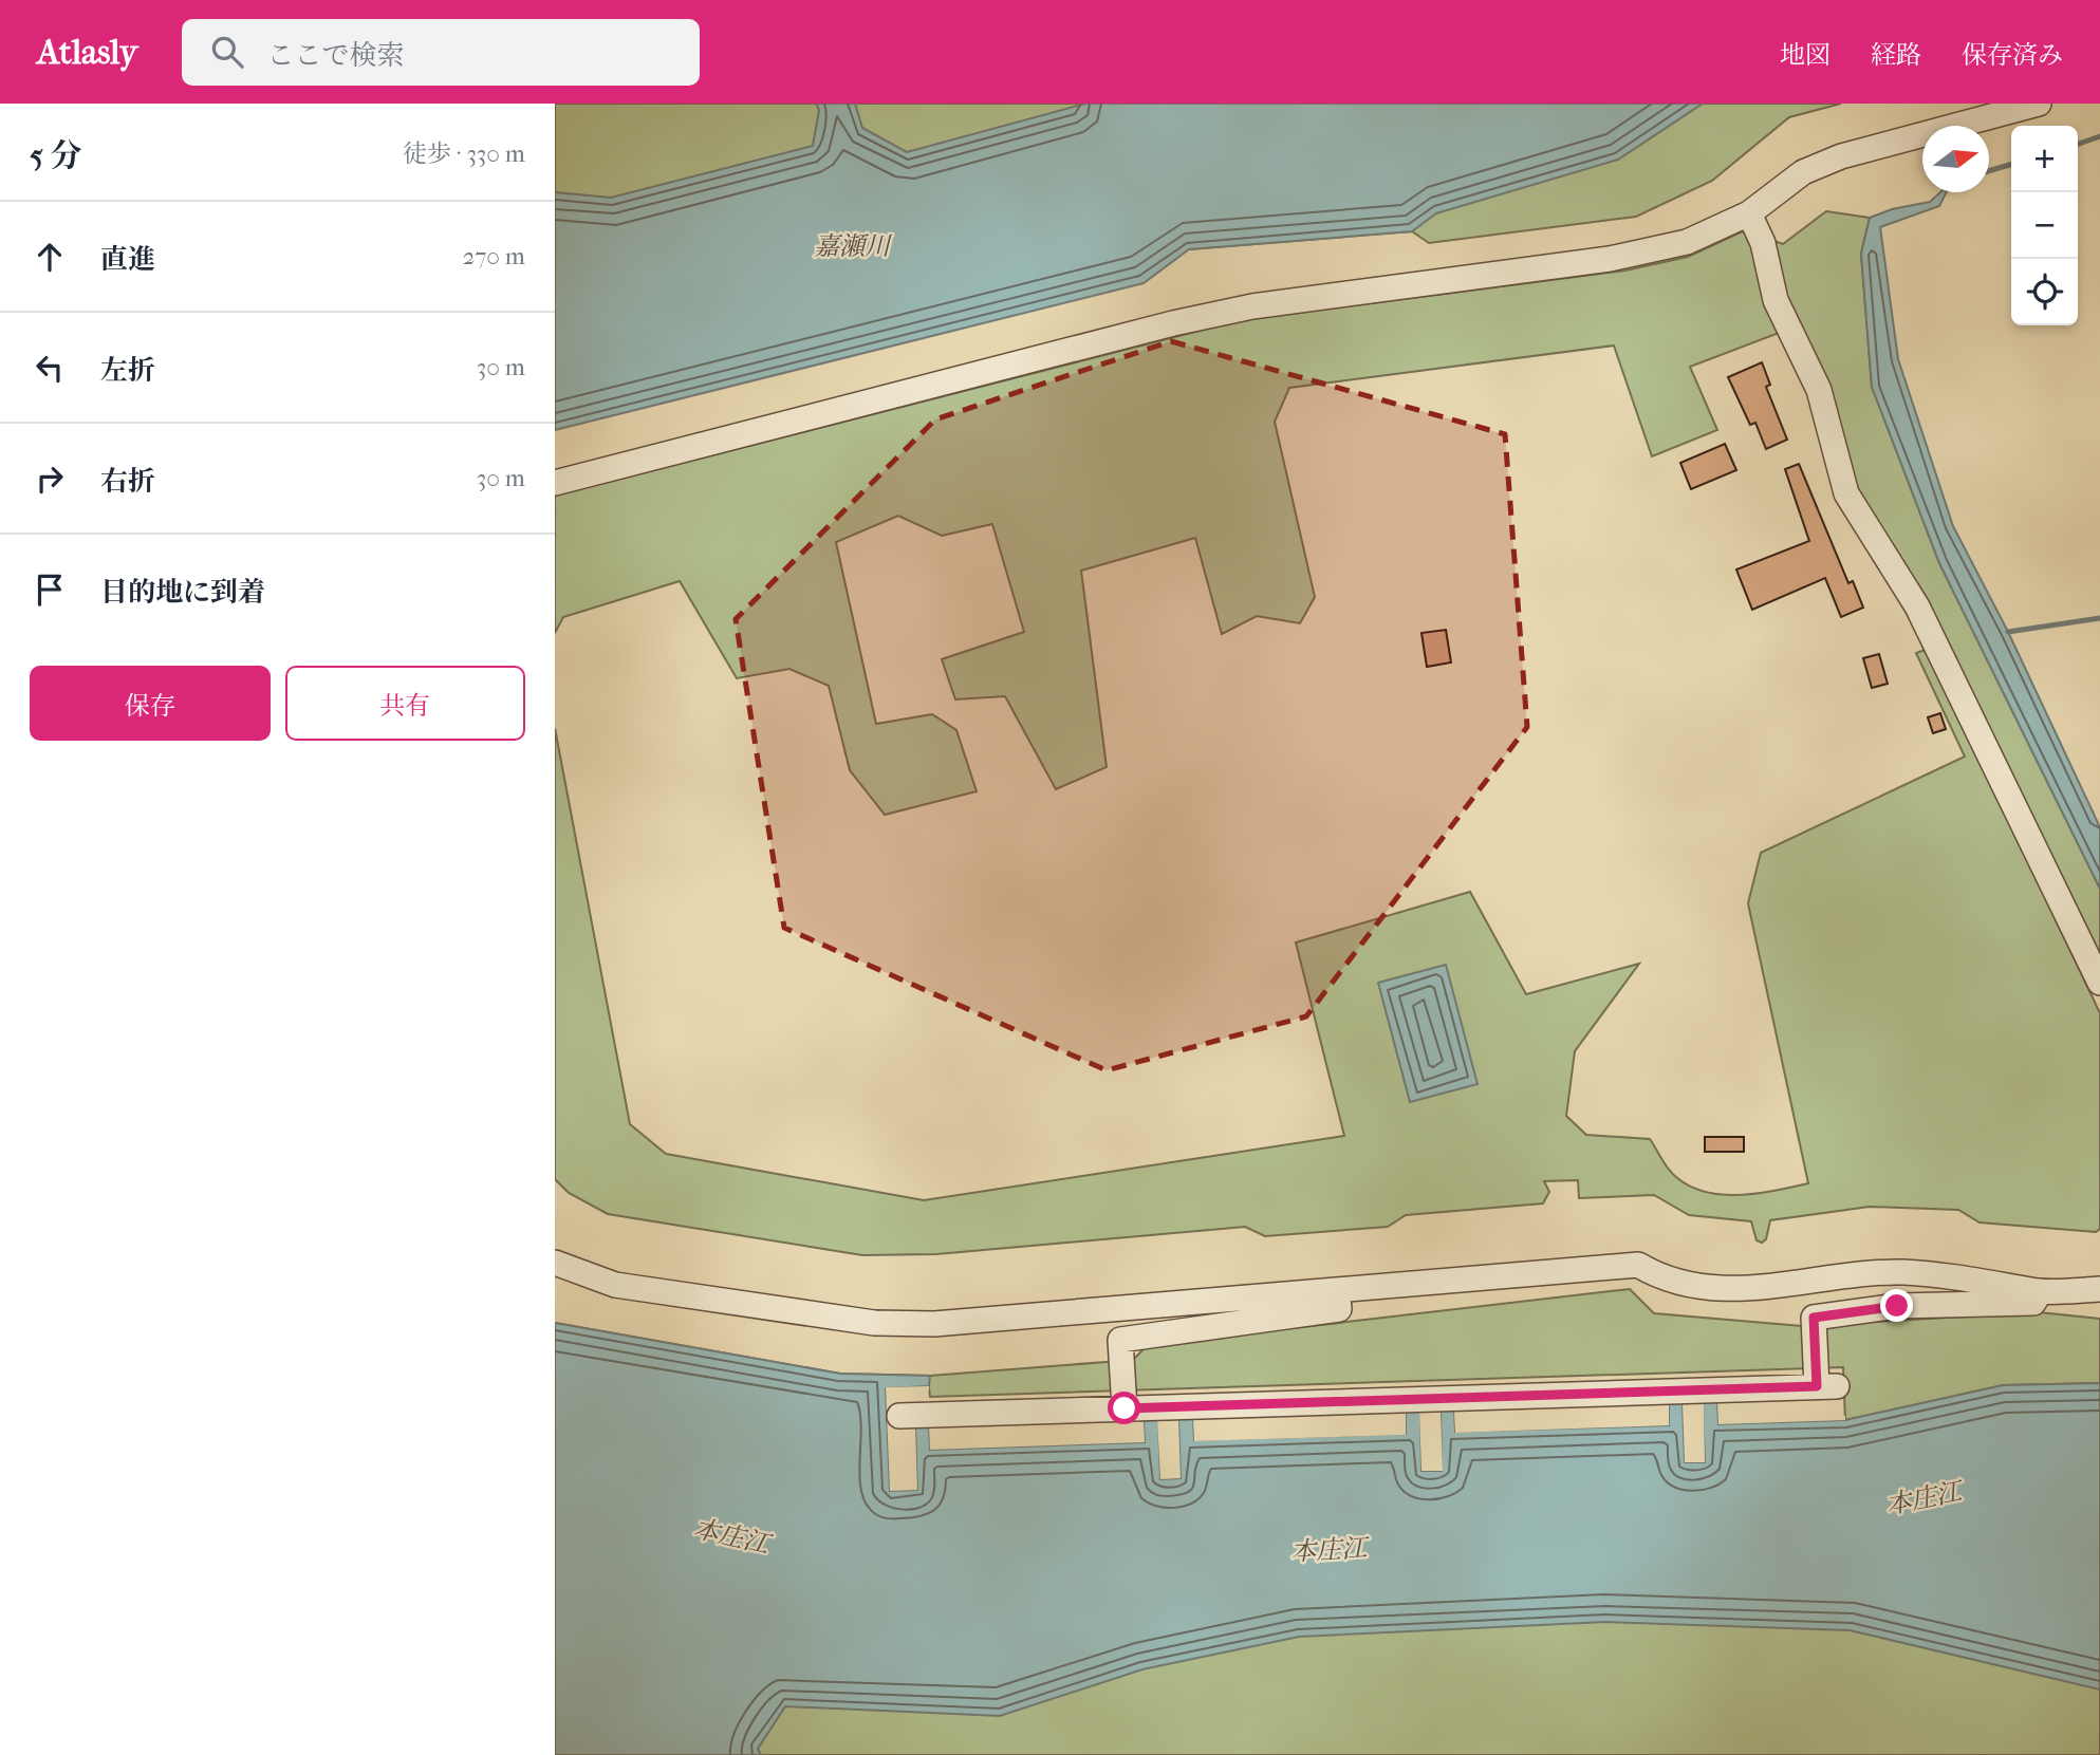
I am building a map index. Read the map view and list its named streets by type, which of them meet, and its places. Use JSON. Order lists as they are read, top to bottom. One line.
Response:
{"water":["嘉瀬川","本庄江"],"north":"right","page":{"header":"Atlasly","search":"ここで検索","nav":["地図","経路","保存済み"],"heading":["5 分","徒歩 · 330 m"],"map_buttons":["+","−"],"list":[["直進","270 m"],["左折","30 m"],["右折","30 m"],"目的地に到着"],"buttons":["保存","共有"]}}
